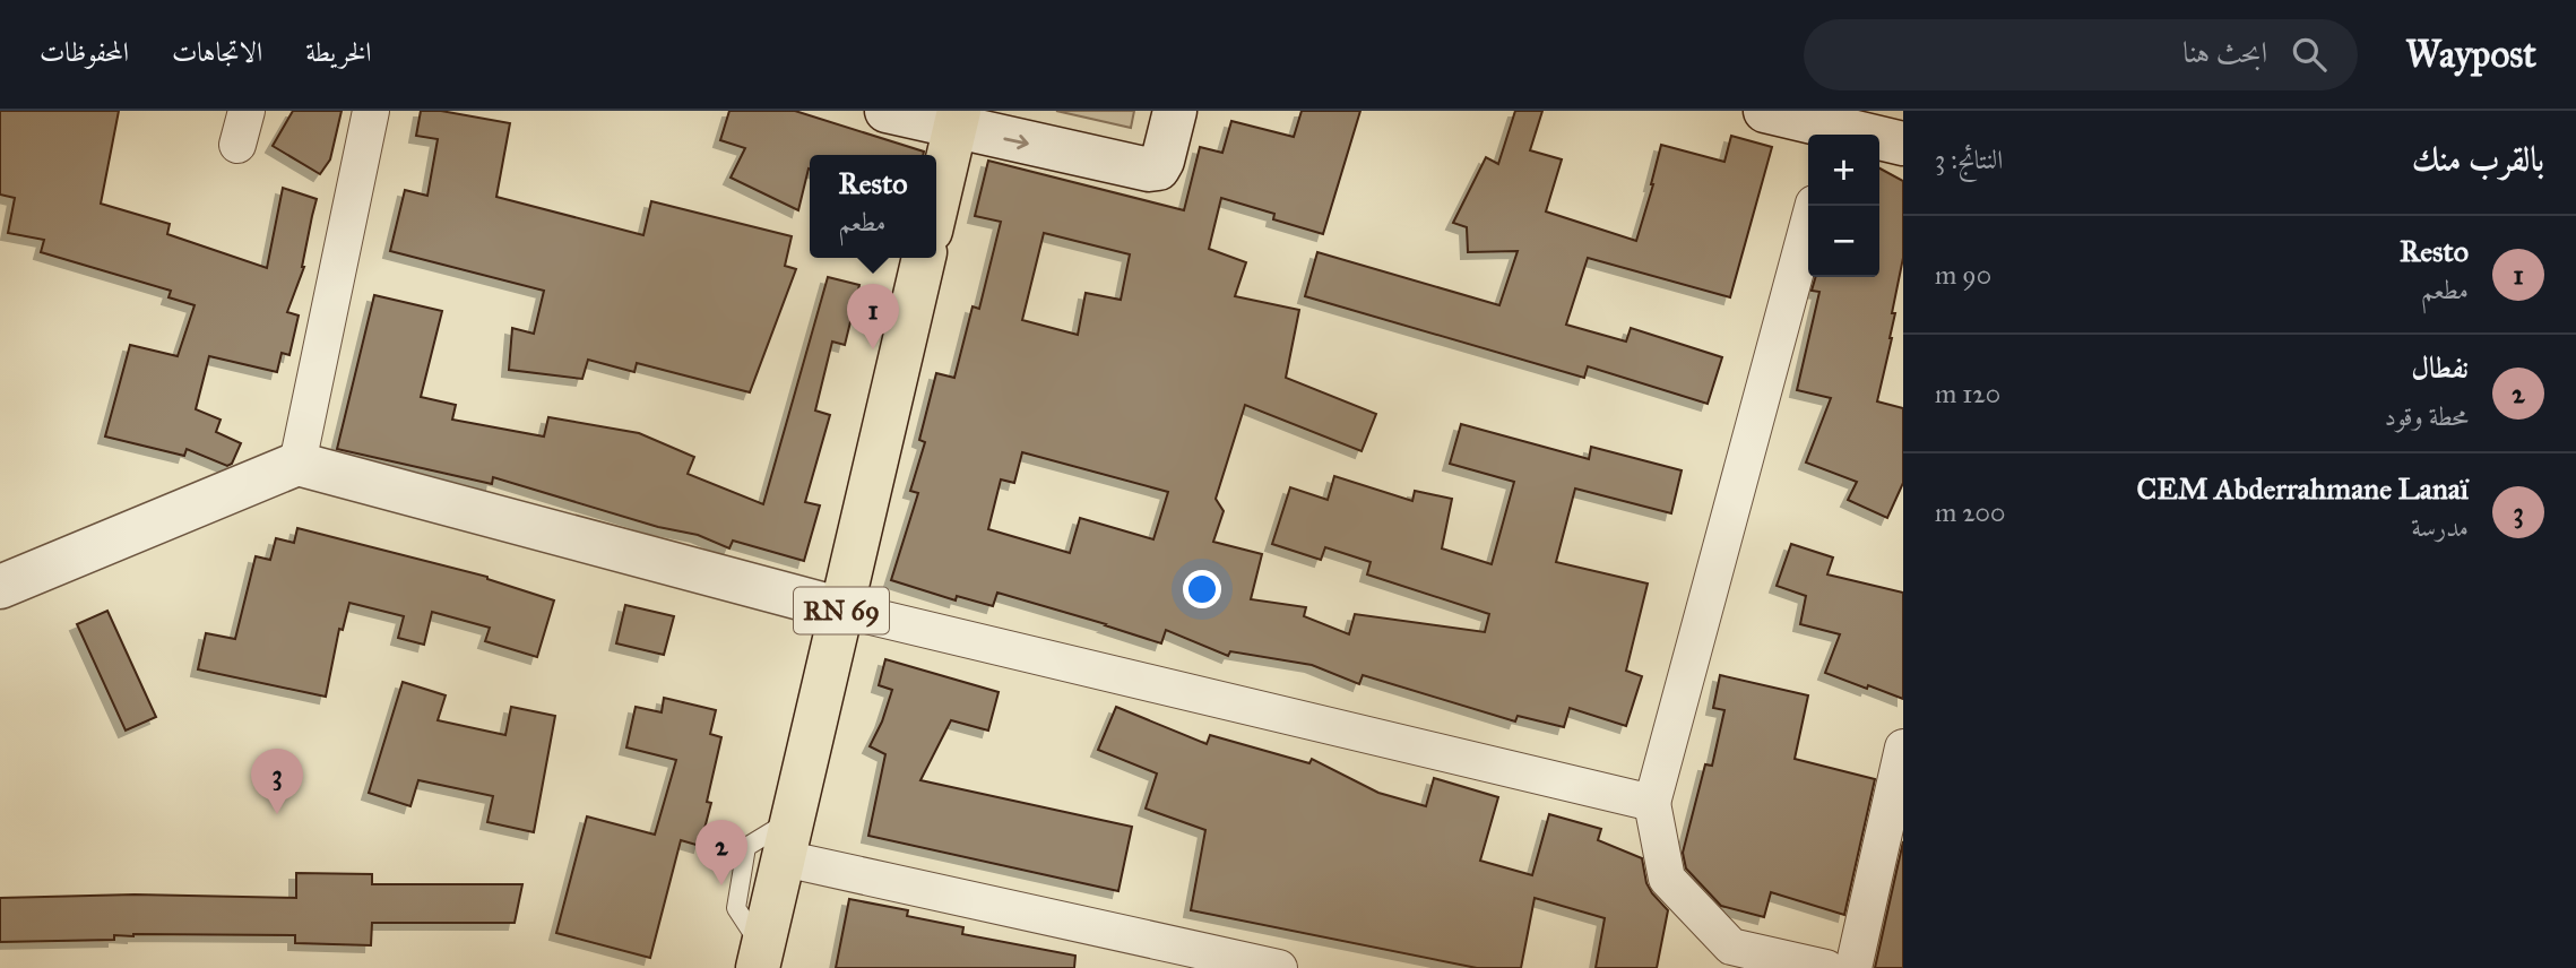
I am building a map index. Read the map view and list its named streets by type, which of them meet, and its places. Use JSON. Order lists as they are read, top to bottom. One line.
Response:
{"streets":{"main road":["RN 69"]},"page":{"header":"Waypost","search":"ابحث هنا","nav":["الخريطة","الاتجاهات","المحفوظات"],"heading":["بالقرب منك","النتائج: 3"],"map_buttons":["+","−"],"popup":["Resto","مطعم"],"list":[{"mark":"1","name":"Resto","note":"مطعم","value":"90 m"},{"mark":"2","name":"نفطال","note":"محطة وقود","value":"120 m"},{"mark":"3","name":"CEM Abderrahmane Lanaï","note":"مدرسة","value":"200 m"}],"pins":["1","3","2"]}}
